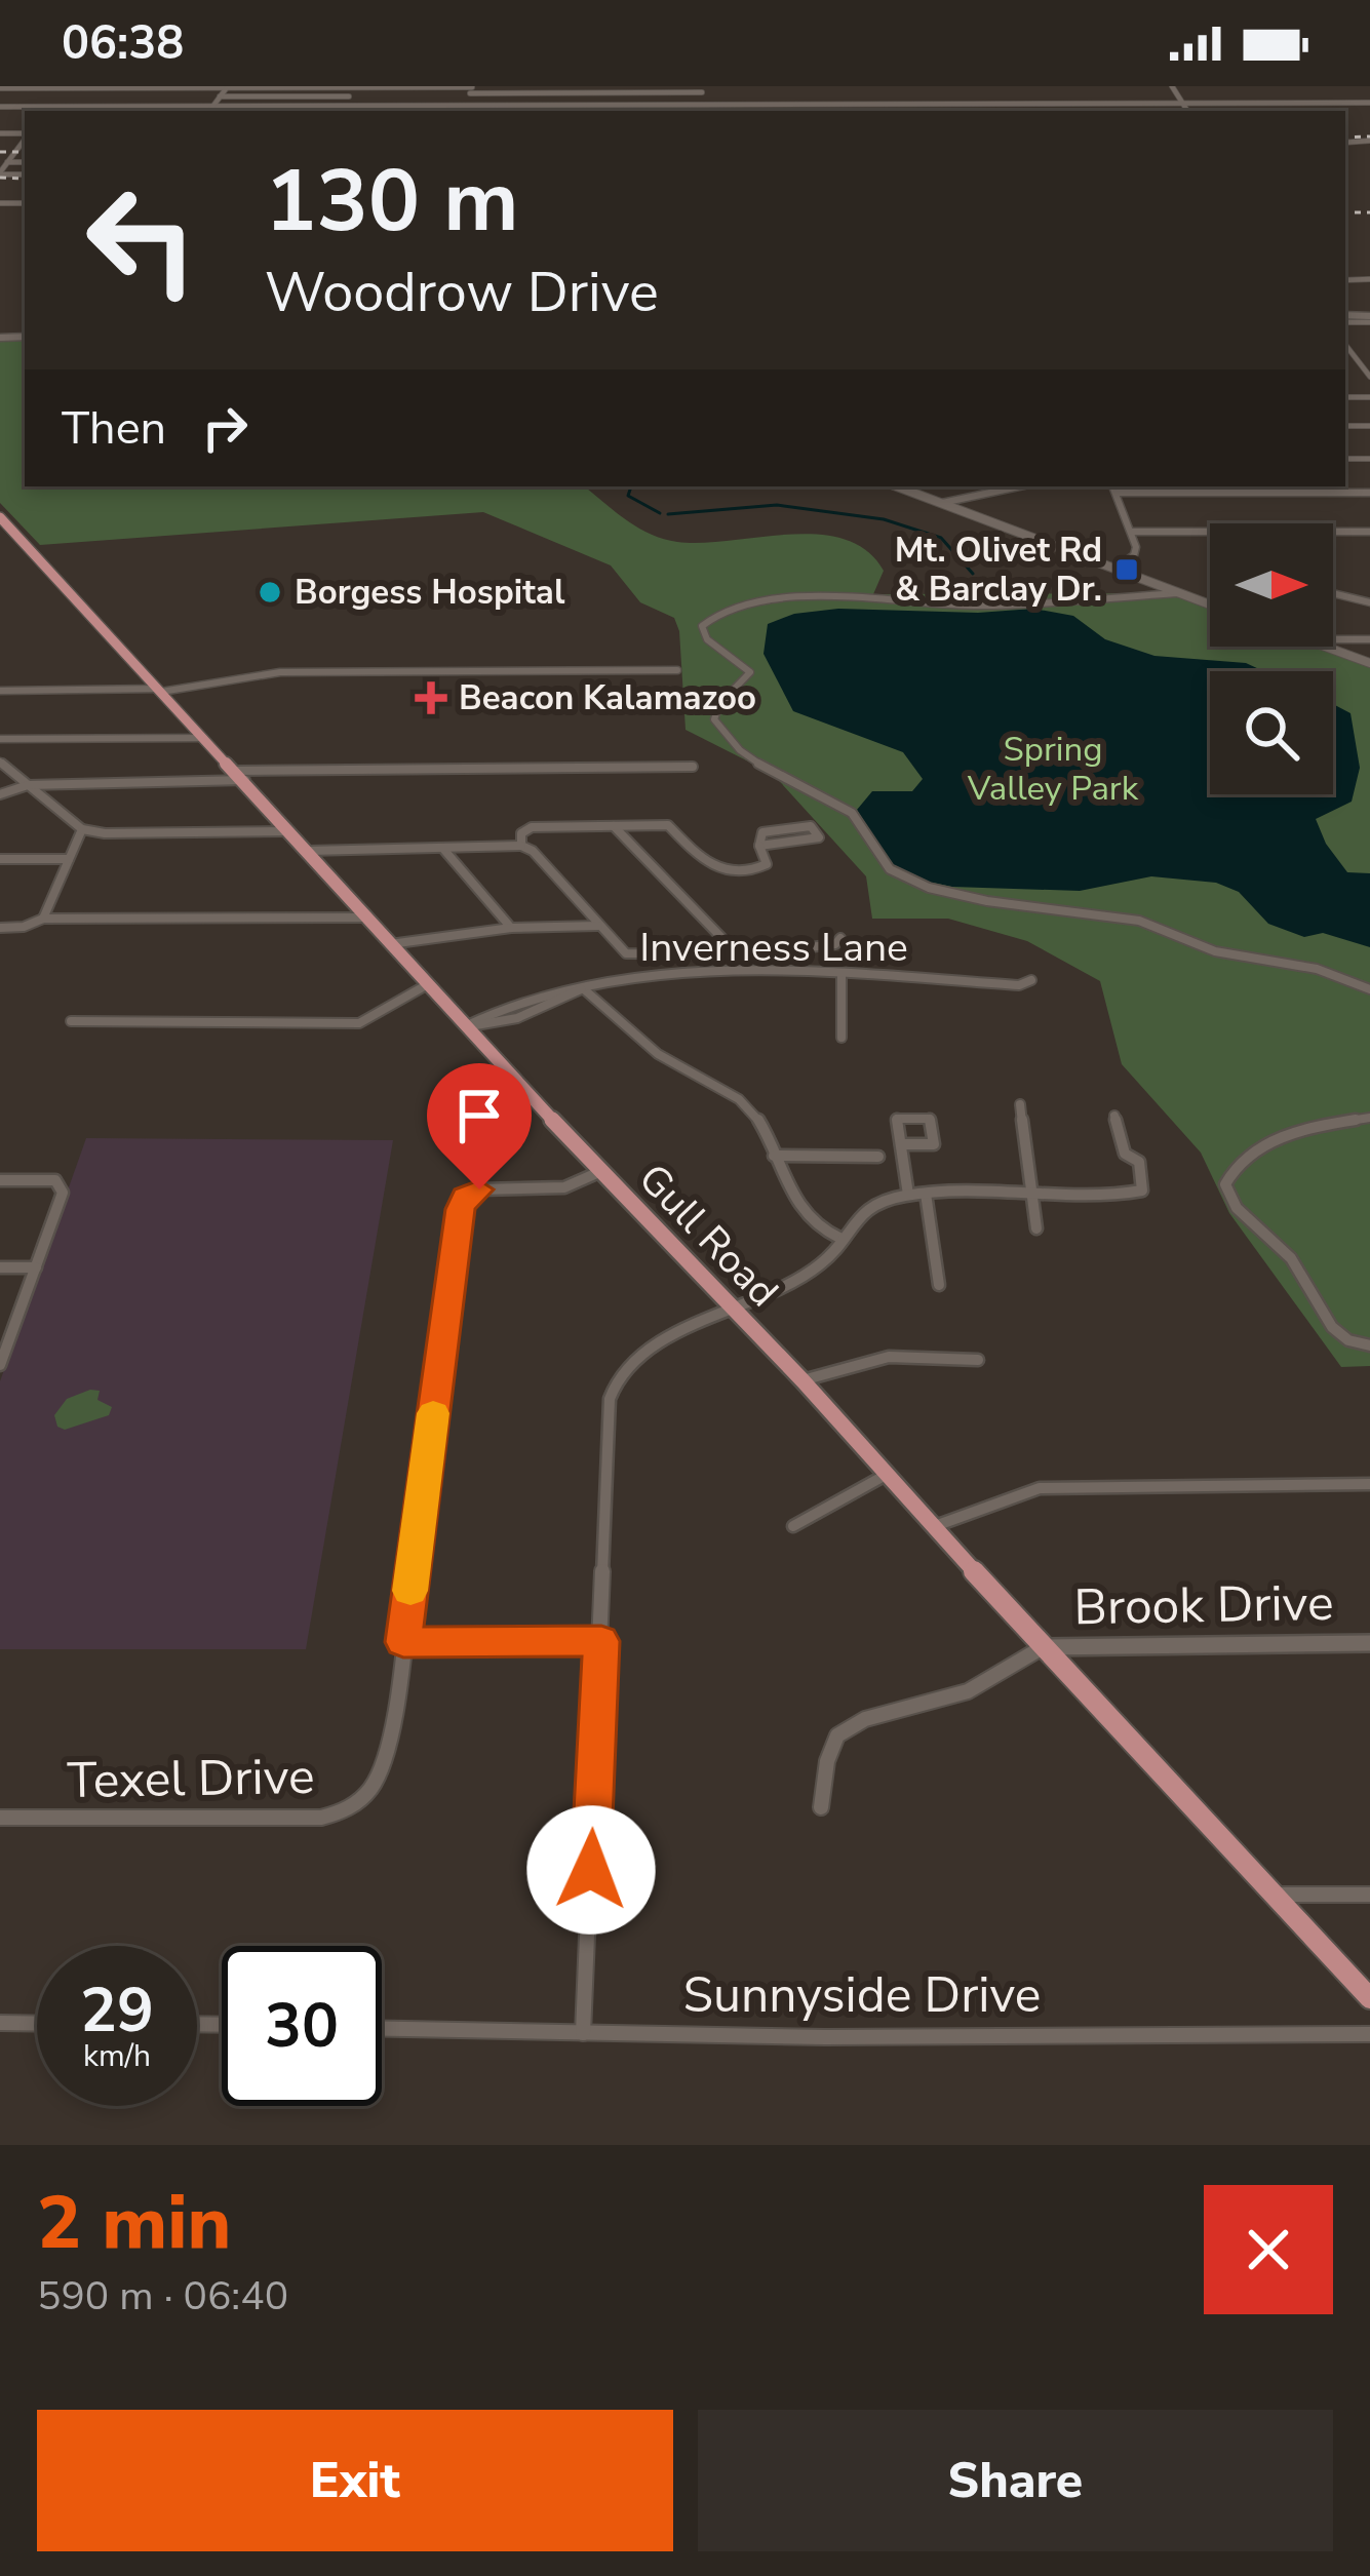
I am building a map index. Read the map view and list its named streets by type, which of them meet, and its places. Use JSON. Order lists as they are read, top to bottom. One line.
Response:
{"streets":{"main road":["Gull Road"],"street":["Inverness Lane","Brook Drive","Texel Drive","Sunnyside Drive"]},"crossings":[["Inverness Lane","Gull Road"],["Gull Road","Brook Drive"],["Gull Road","Texel Drive"]],"parks":["Spring Valley Park"],"places":{"transit":["Mt. Olivet Rd & Barclay Dr."],"other":["Borgess Hospital"],"health":["Beacon Kalamazoo"]},"north":"right","page":{"status":"06:38","turn":["130 m","Woodrow Drive"],"then":"Then","speed":"29 km/h","limit":"30","heading":["2 min","590 m · 06:40"],"buttons":["Exit","Share"]}}
